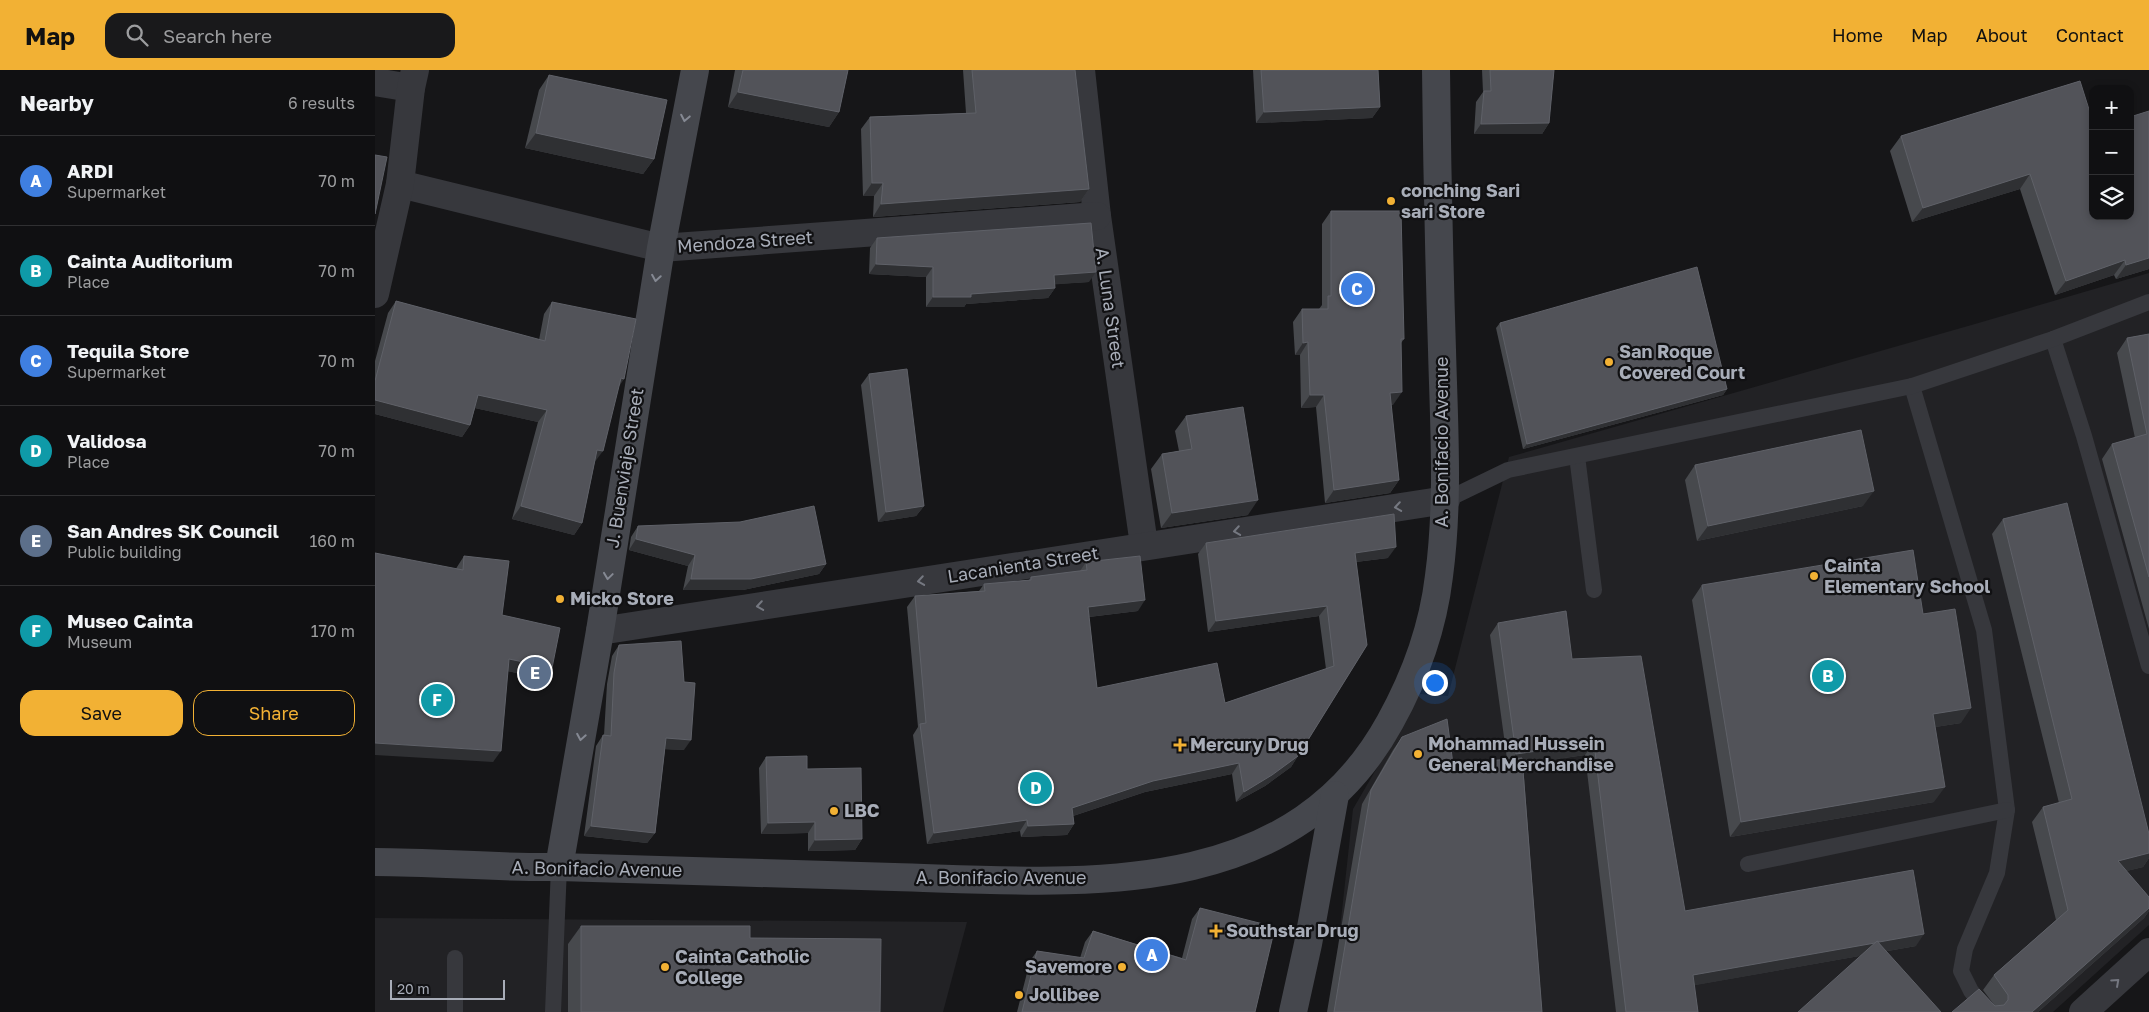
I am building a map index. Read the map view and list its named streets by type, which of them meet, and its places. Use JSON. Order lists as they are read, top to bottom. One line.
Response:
{"streets":{"main road":["A. Bonifacio Avenue","J. Buenviaje Street"],"street":["Mendoza Street","A. Luna Street","Lacanienta Street"]},"crossings":[["Mendoza Street","A. Luna Street"],["Mendoza Street","J. Buenviaje Street"],["A. Luna Street","Lacanienta Street"],["A. Bonifacio Avenue","J. Buenviaje Street"],["A. Bonifacio Avenue","Lacanienta Street"],["J. Buenviaje Street","Lacanienta Street"]],"one_way":["J. Buenviaje Street","Lacanienta Street"],"places":{"other":["conching Sari sari Store","San Roque Covered Court","Cainta Elementary School","Micko Store","Mohammad Hussein General Merchandise","LBC","Cainta Catholic College","Savemore","Jollibee"],"health":["Mercury Drug","Southstar Drug"]},"scale_bar":"20 m","page":{"header":"Map","search":"Search here","nav":["Home","Map","About","Contact"],"heading":["Nearby","6 results"],"map_buttons":["+","−"],"list":[{"mark":"A","name":"ARDI","note":"Supermarket","value":"70 m"},{"mark":"B","name":"Cainta Auditorium","note":"Place","value":"70 m"},{"mark":"C","name":"Tequila Store","note":"Supermarket","value":"70 m"},{"mark":"D","name":"Validosa","note":"Place","value":"70 m"},{"mark":"E","name":"San Andres SK Council","note":"Public building","value":"160 m"},{"mark":"F","name":"Museo Cainta","note":"Museum","value":"170 m"}],"pins":["C","E","B","F","D","A"],"buttons":["Save","Share"],"scale":"20 m"}}
